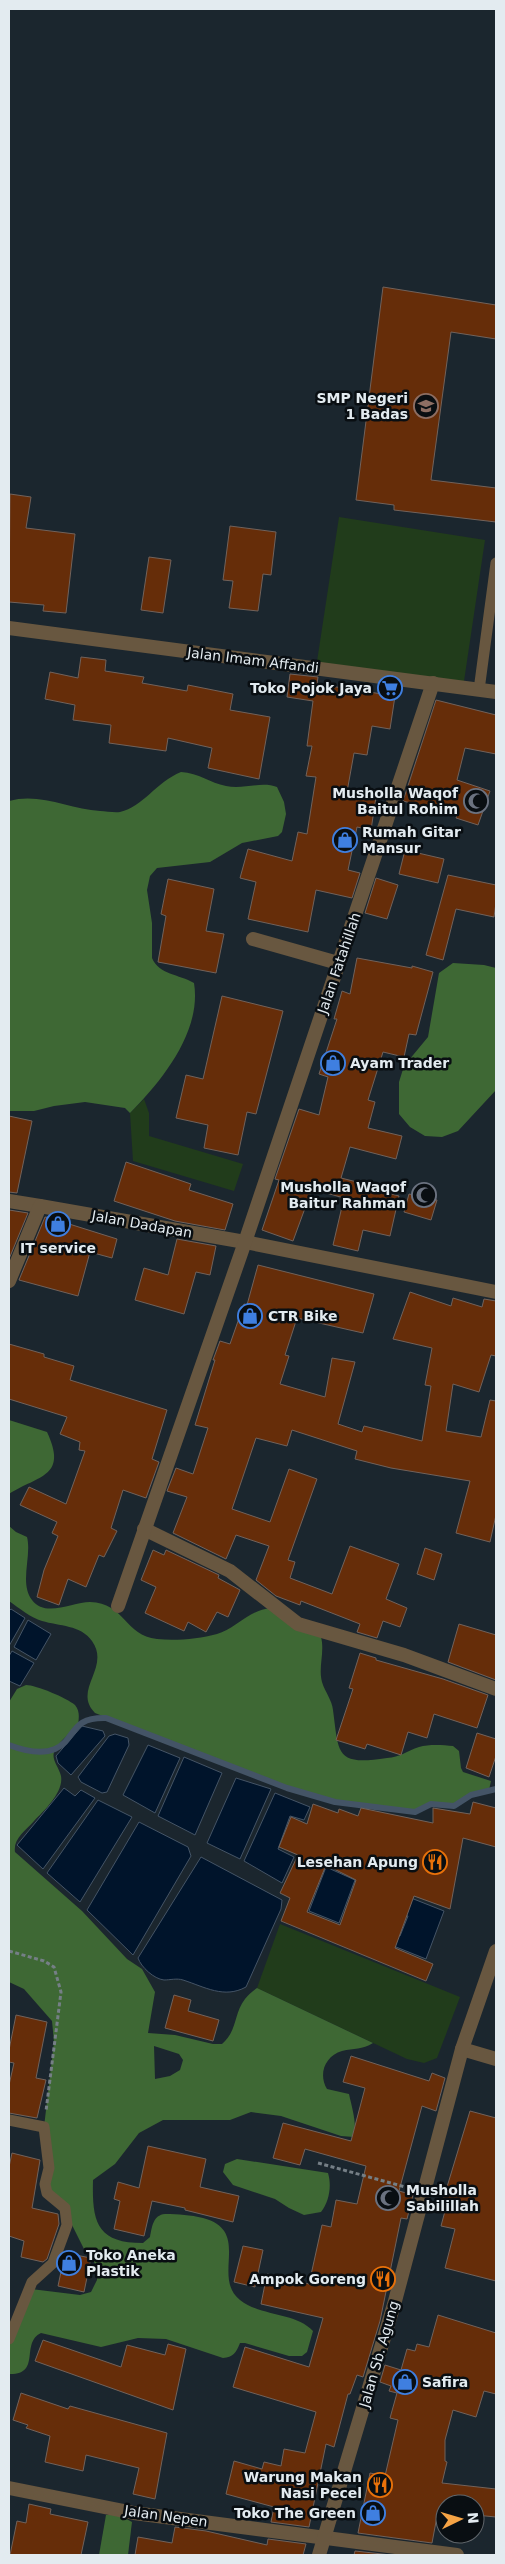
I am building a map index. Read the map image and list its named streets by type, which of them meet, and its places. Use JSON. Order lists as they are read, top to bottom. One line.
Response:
{"streets":{"street":["Jalan Imam Affandi","Jalan Fatahillah","Jalan Dadapan","Jalan Sb. Agung","Jalan Nepen"]},"crossings":[["Jalan Imam Affandi","Jalan Fatahillah"],["Jalan Fatahillah","Jalan Dadapan"],["Jalan Sb. Agung","Jalan Nepen"]],"places":{"school or university":["SMP Negeri 1 Badas"],"supermarket":["Toko Pojok Jaya"],"mosque":["Musholla Waqof Baitul Rohim","Musholla Waqof Baitur Rahman","Musholla Sabilillah"],"shop":["Rumah Gitar Mansur","Ayam Trader","IT service","CTR Bike","Toko Aneka Plastik","Safira","Toko The Green"],"restaurant":["Lesehan Apung","Ampok Goreng","Warung Makan Nasi Pecel"]},"north":"right"}
